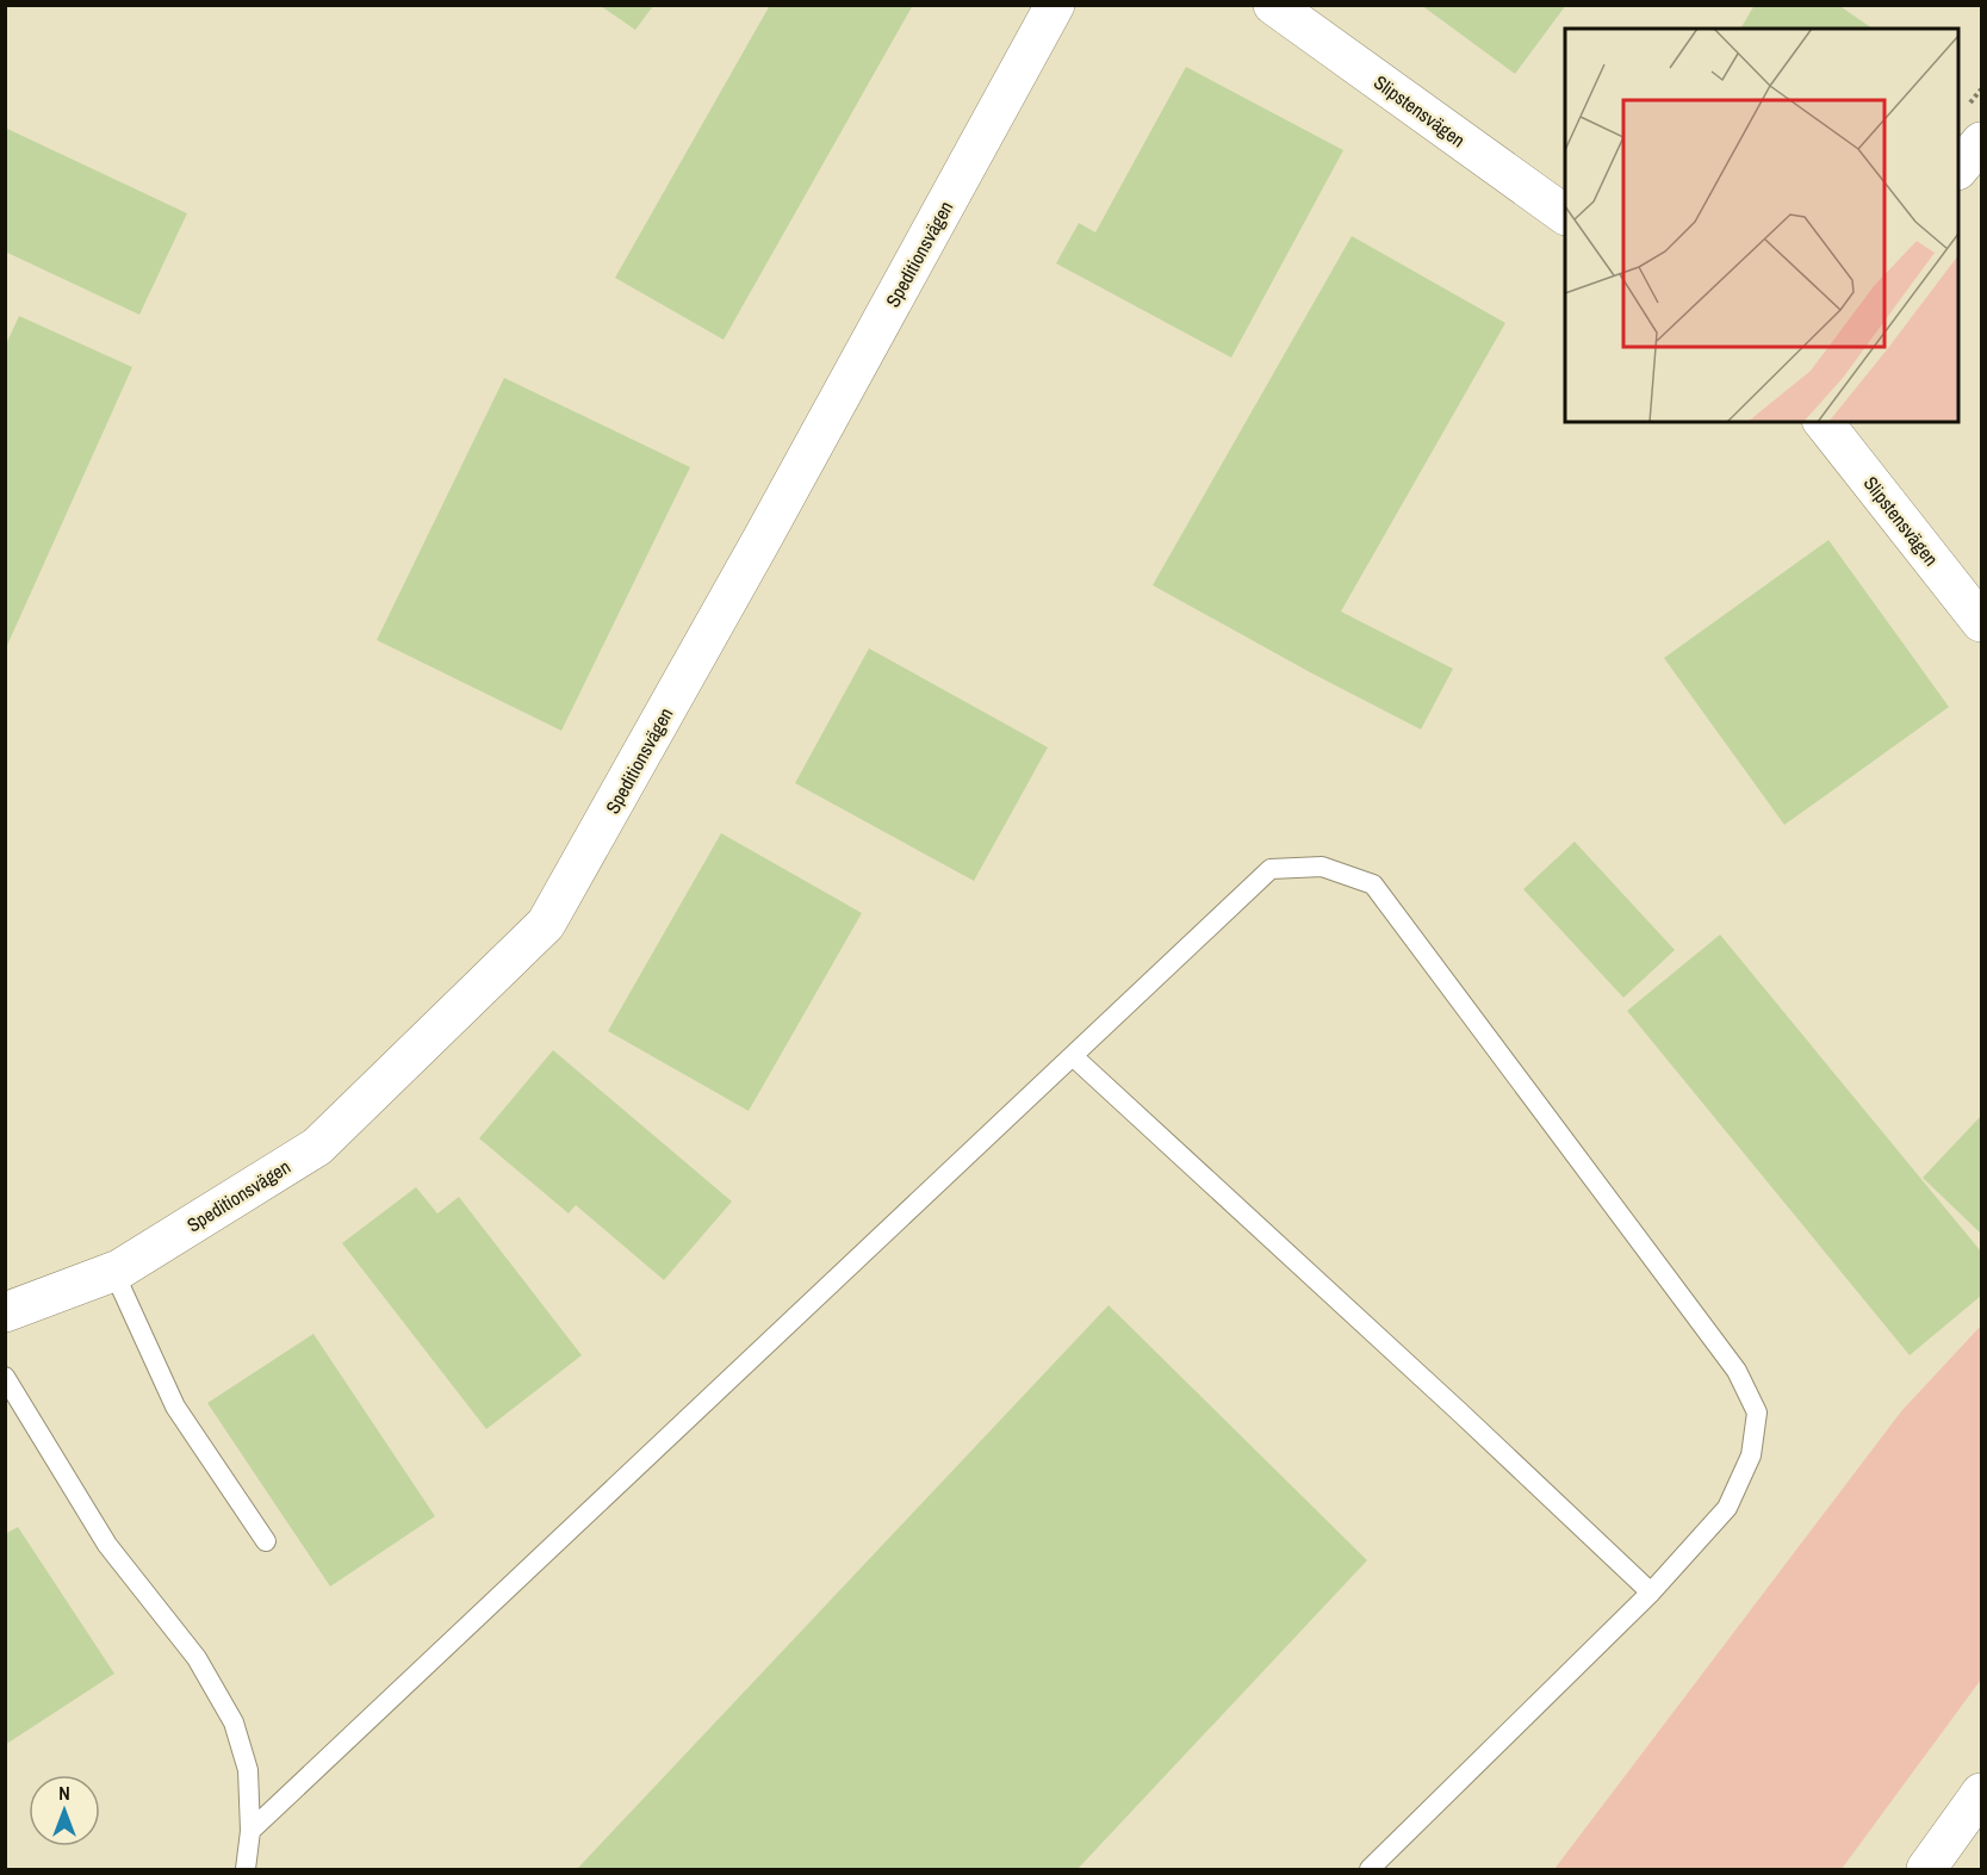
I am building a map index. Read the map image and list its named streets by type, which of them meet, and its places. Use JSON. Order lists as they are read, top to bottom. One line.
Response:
{"streets":{"street":["Slipstensvägen","Speditionsvägen"]},"north":"top"}
